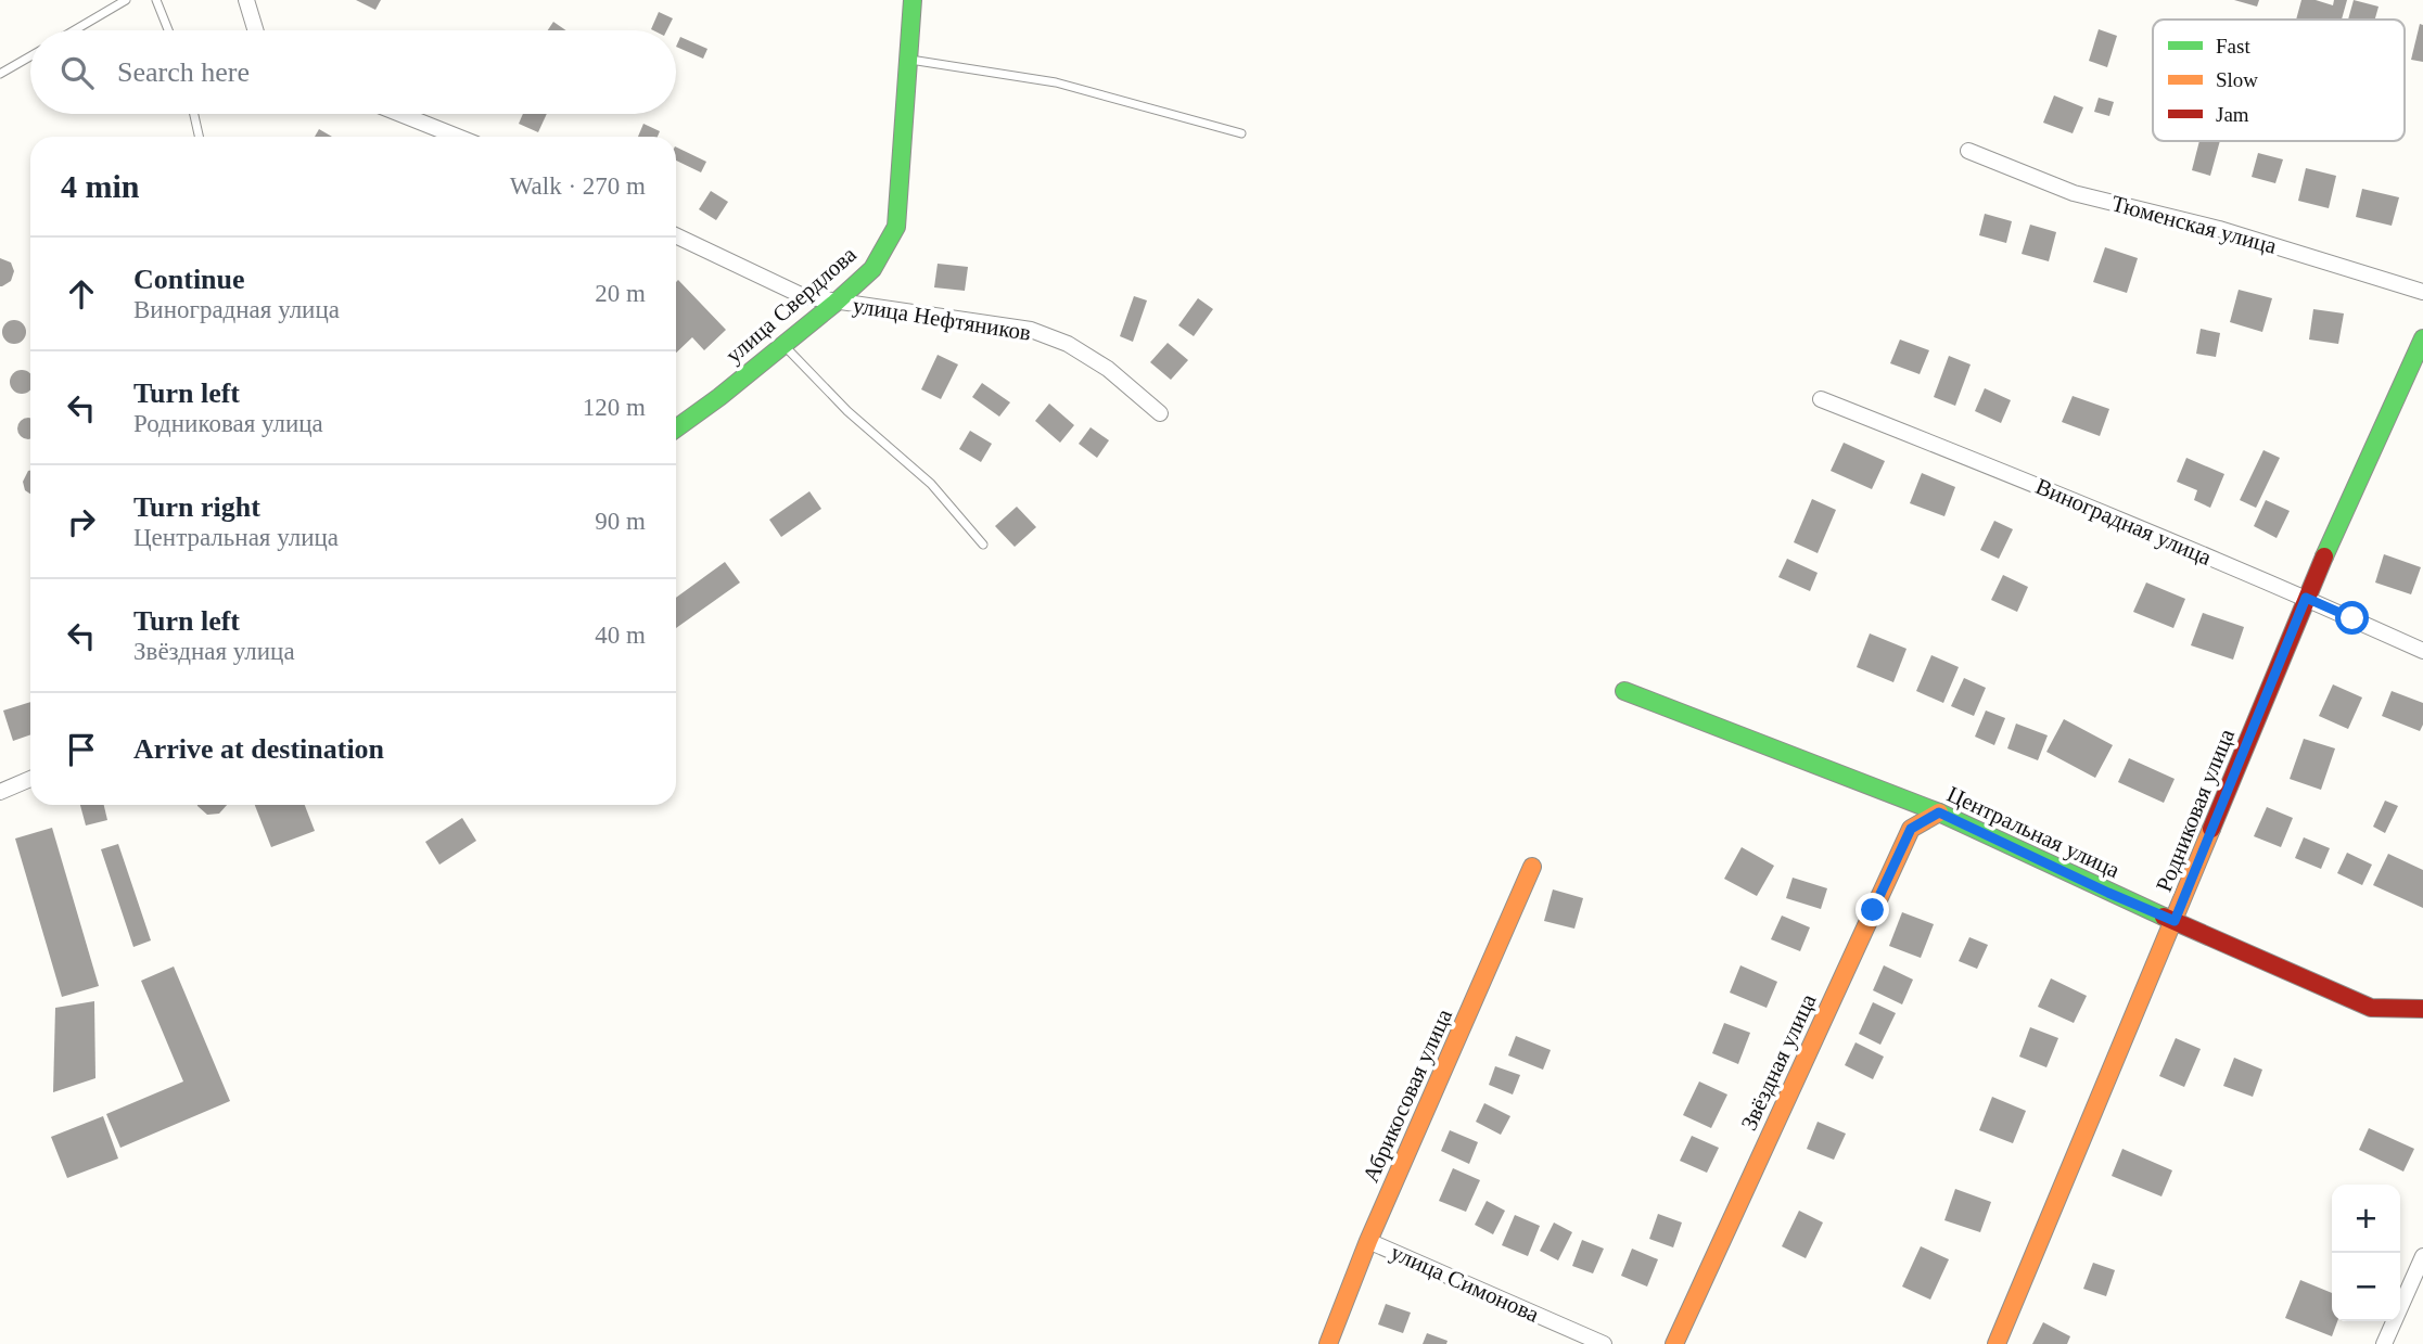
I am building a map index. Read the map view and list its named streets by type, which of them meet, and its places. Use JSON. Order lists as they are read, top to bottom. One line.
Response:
{"streets":{"street":["Тюменская улица","улица Свердлова","улица Нефтяников","Виноградная улица","Родниковая улица","Центральная улица","Звёздная улица","Абрикосовая улица","улица Симонова"]},"crossings":[["улица Свердлова","улица Нефтяников"],["Виноградная улица","Родниковая улица"],["Родниковая улица","Центральная улица"],["Центральная улица","Звёздная улица"],["Абрикосовая улица","улица Симонова"]],"legend":["Fast","Slow","Jam"],"page":{"search":"Search here","heading":["4 min","Walk · 270 m"],"list":[["Continue","Виноградная улица","20 m"],["Turn left","Родниковая улица","120 m"],["Turn right","Центральная улица","90 m"],["Turn left","Звёздная улица","40 m"],"Arrive at destination"],"map_buttons":["+","−"]}}
